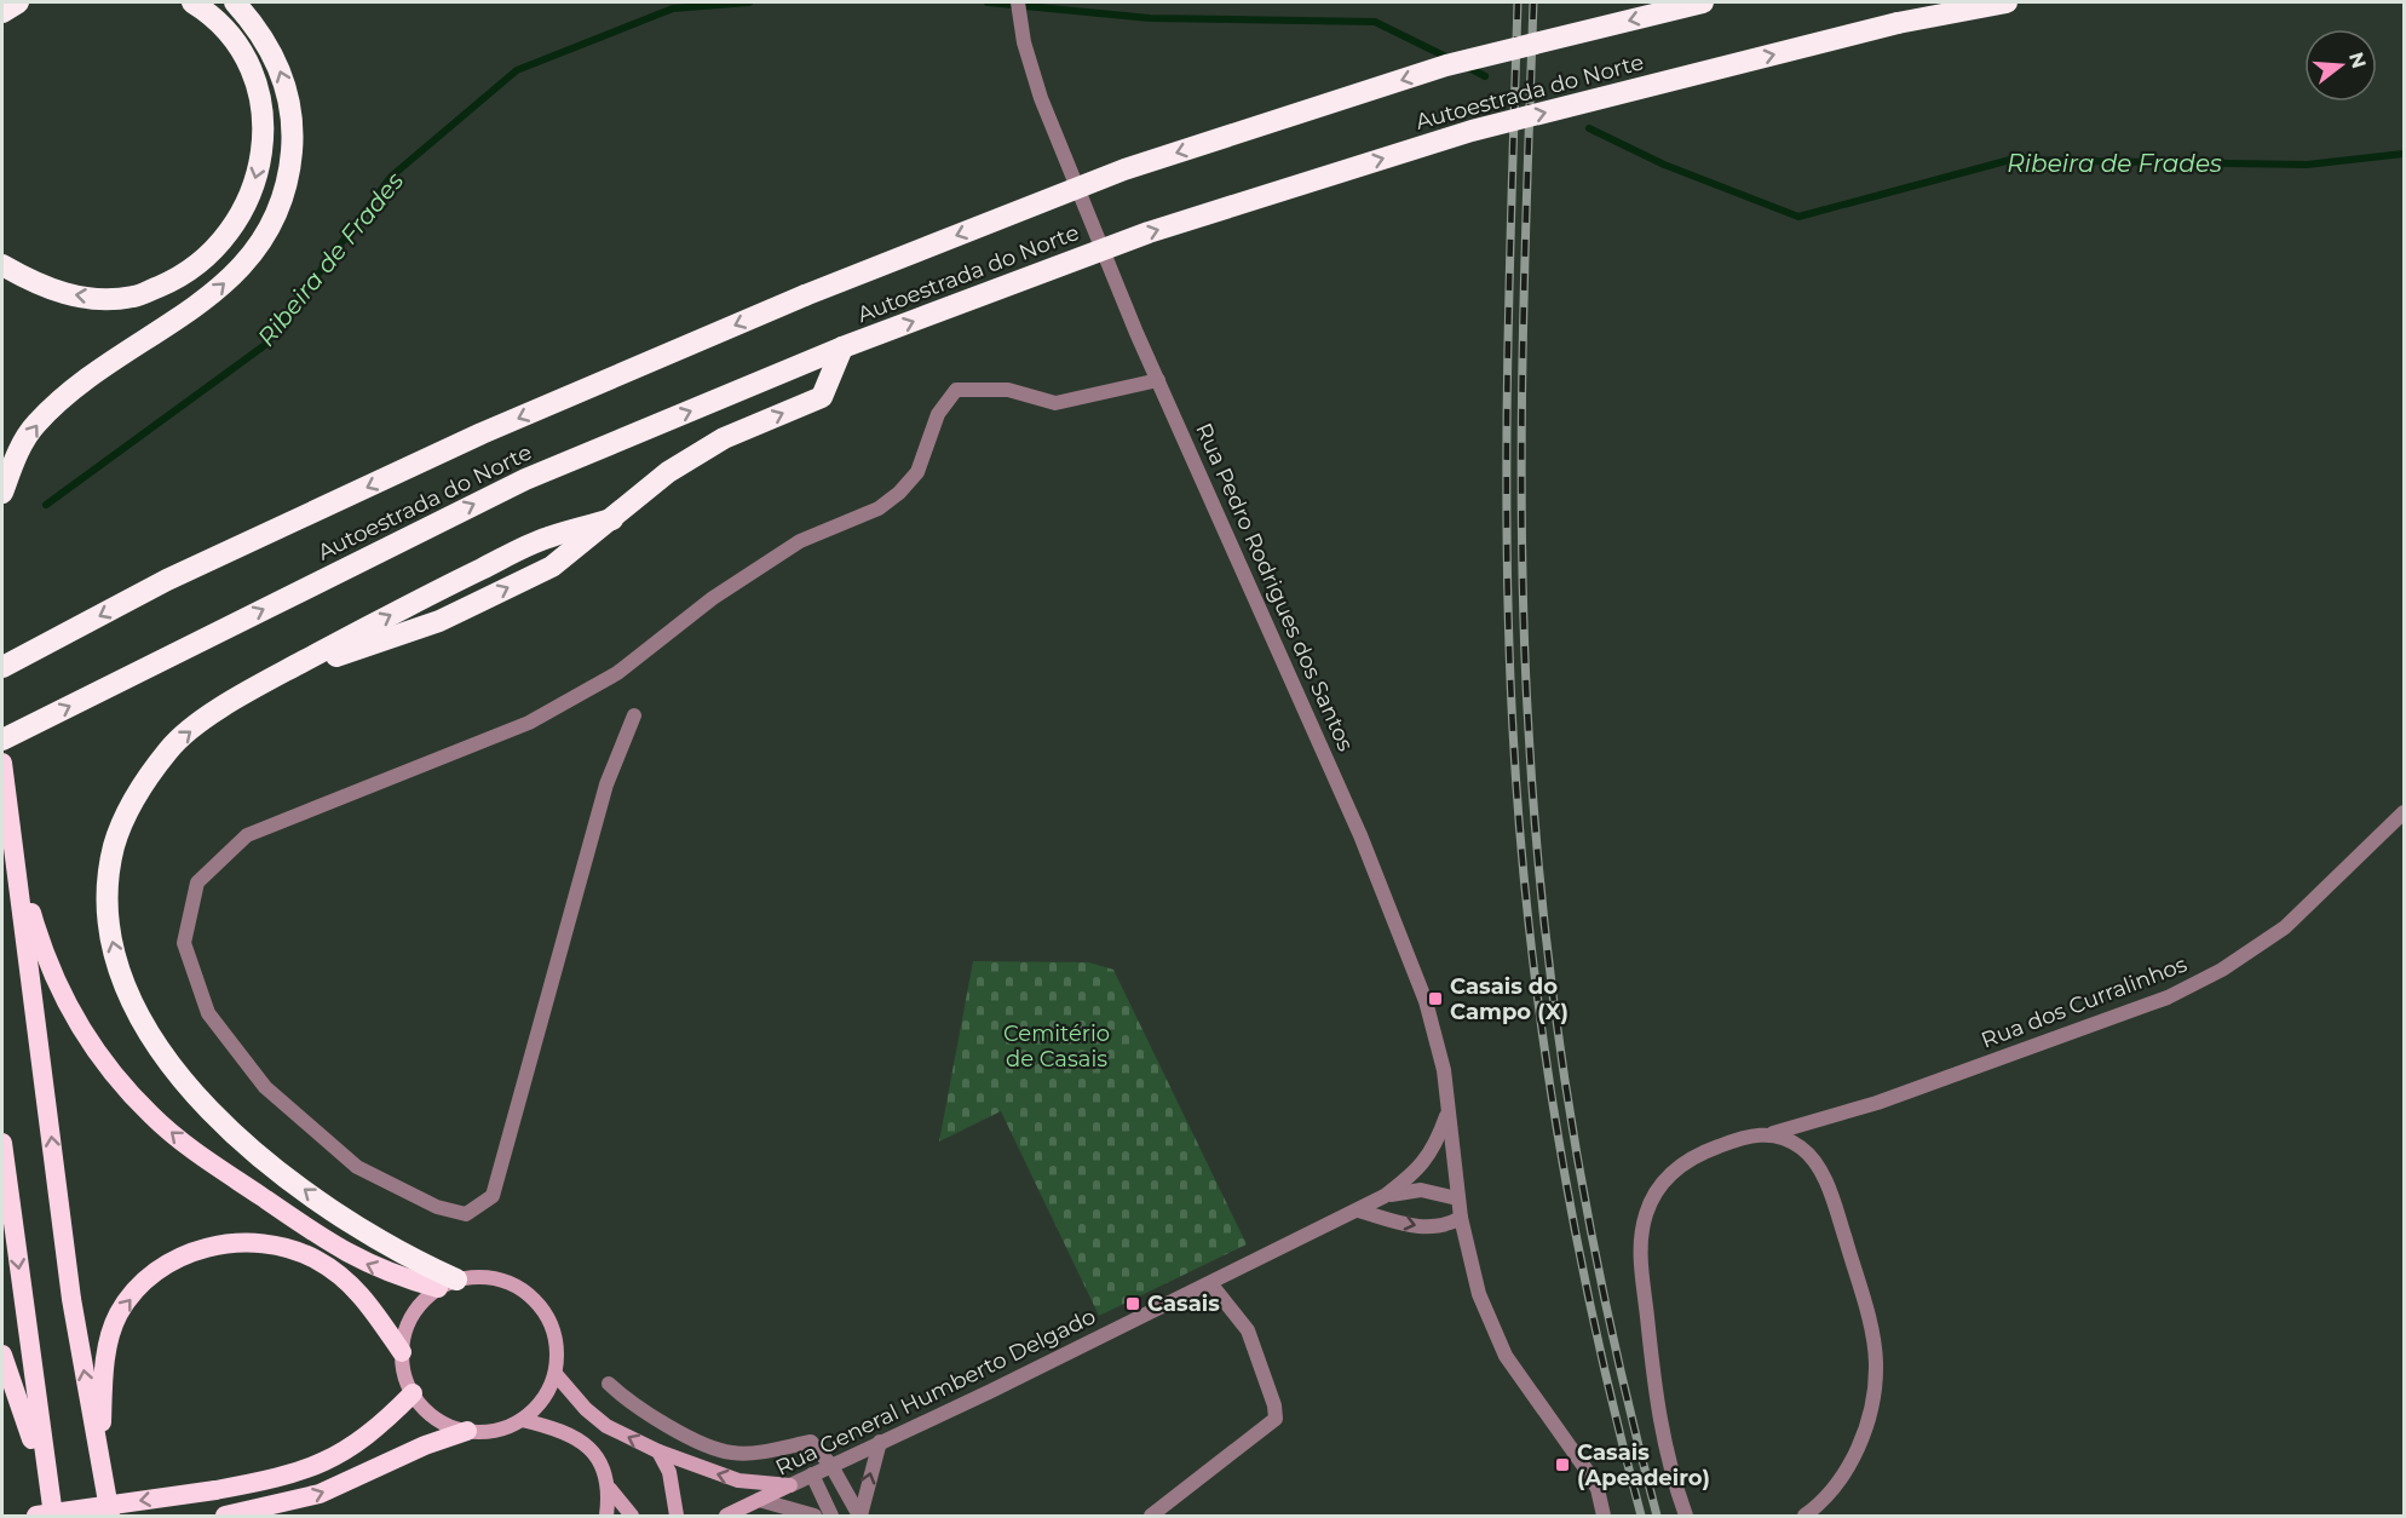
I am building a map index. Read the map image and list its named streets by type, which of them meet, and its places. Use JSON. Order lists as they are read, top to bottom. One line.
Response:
{"streets":{"highway":["Autoestrada do Norte"],"main road":["Rua General Humberto Delgado"],"street":["Rua Pedro Rodrigues dos Santos","Rua dos Curralinhos"]},"crossings":[["Rua Pedro Rodrigues dos Santos","Rua General Humberto Delgado"]],"water":["Ribeira de Frades"],"parks":["Cemitério de Casais"],"places":{"transit":["Casais do Campo (X)","Casais","Casais (Apeadeiro)"]},"north":"right"}
